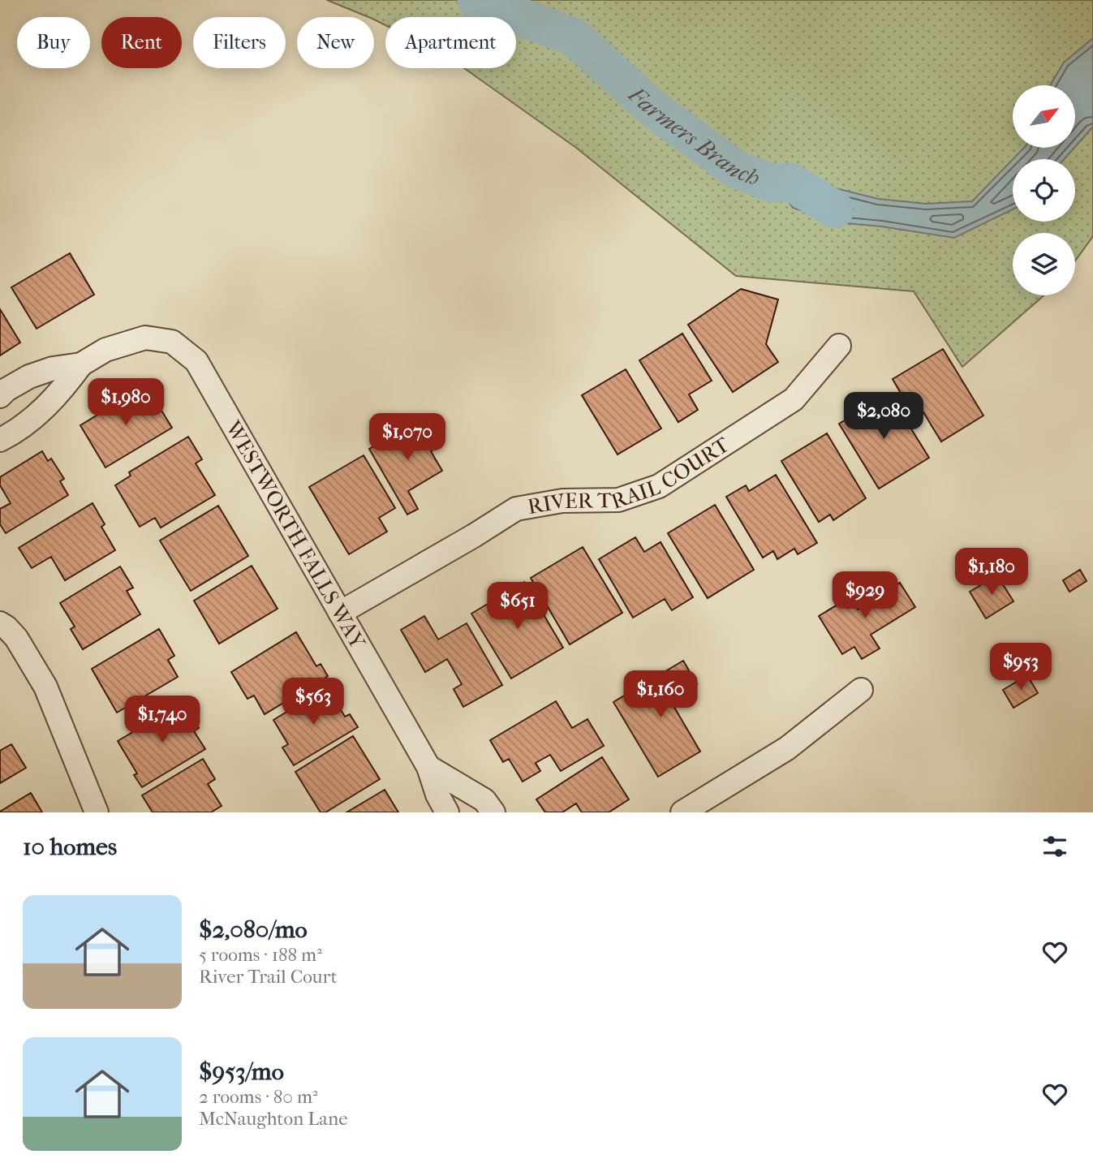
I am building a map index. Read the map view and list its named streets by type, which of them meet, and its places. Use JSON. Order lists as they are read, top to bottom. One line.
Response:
{"streets":{"street":["RIVER TRAIL COURT","WESTWORTH FALLS WAY"]},"crossings":[["RIVER TRAIL COURT","WESTWORTH FALLS WAY"]],"water":["Farmers Branch"],"north":"top right","page":{"chip":["Buy","Rent","Filters","New","Apartment"],"price":["$1,980","$2,080","$1,070","$1,180","$929","$651","$953","$1,160","$563","$1,740"],"heading":"10 homes","list":[{"name":"$2,080/mo","note":"5 rooms · 188 m² · River Trail Court"},{"name":"$953/mo","note":"2 rooms · 80 m² · McNaughton Lane"}]}}
